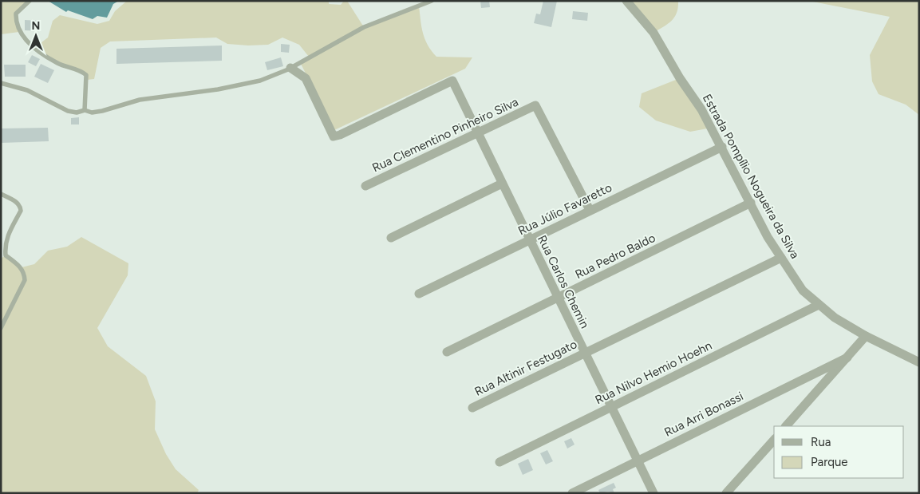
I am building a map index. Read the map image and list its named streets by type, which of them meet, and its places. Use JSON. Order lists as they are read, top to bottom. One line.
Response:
{"streets":{"street":["Rua Clementino Pinheiro Silva","Estrada Pompílio Nogueira da Silva","Rua Júlio Favaretto","Rua Pedro Baldo","Rua Carlos Chemin","Rua Altinir Festugato","Rua Nilvo Hemio Hoehn","Rua Arri Bonassi"]},"crossings":[["Rua Clementino Pinheiro Silva","Rua Júlio Favaretto"],["Rua Clementino Pinheiro Silva","Rua Carlos Chemin"],["Estrada Pompílio Nogueira da Silva","Rua Júlio Favaretto"],["Estrada Pompílio Nogueira da Silva","Rua Pedro Baldo"],["Estrada Pompílio Nogueira da Silva","Rua Altinir Festugato"],["Estrada Pompílio Nogueira da Silva","Rua Nilvo Hemio Hoehn"],["Rua Júlio Favaretto","Rua Carlos Chemin"],["Rua Pedro Baldo","Rua Carlos Chemin"],["Rua Carlos Chemin","Rua Altinir Festugato"],["Rua Carlos Chemin","Rua Nilvo Hemio Hoehn"],["Rua Carlos Chemin","Rua Arri Bonassi"]],"legend":["Rua","Parque"],"north":"top"}
